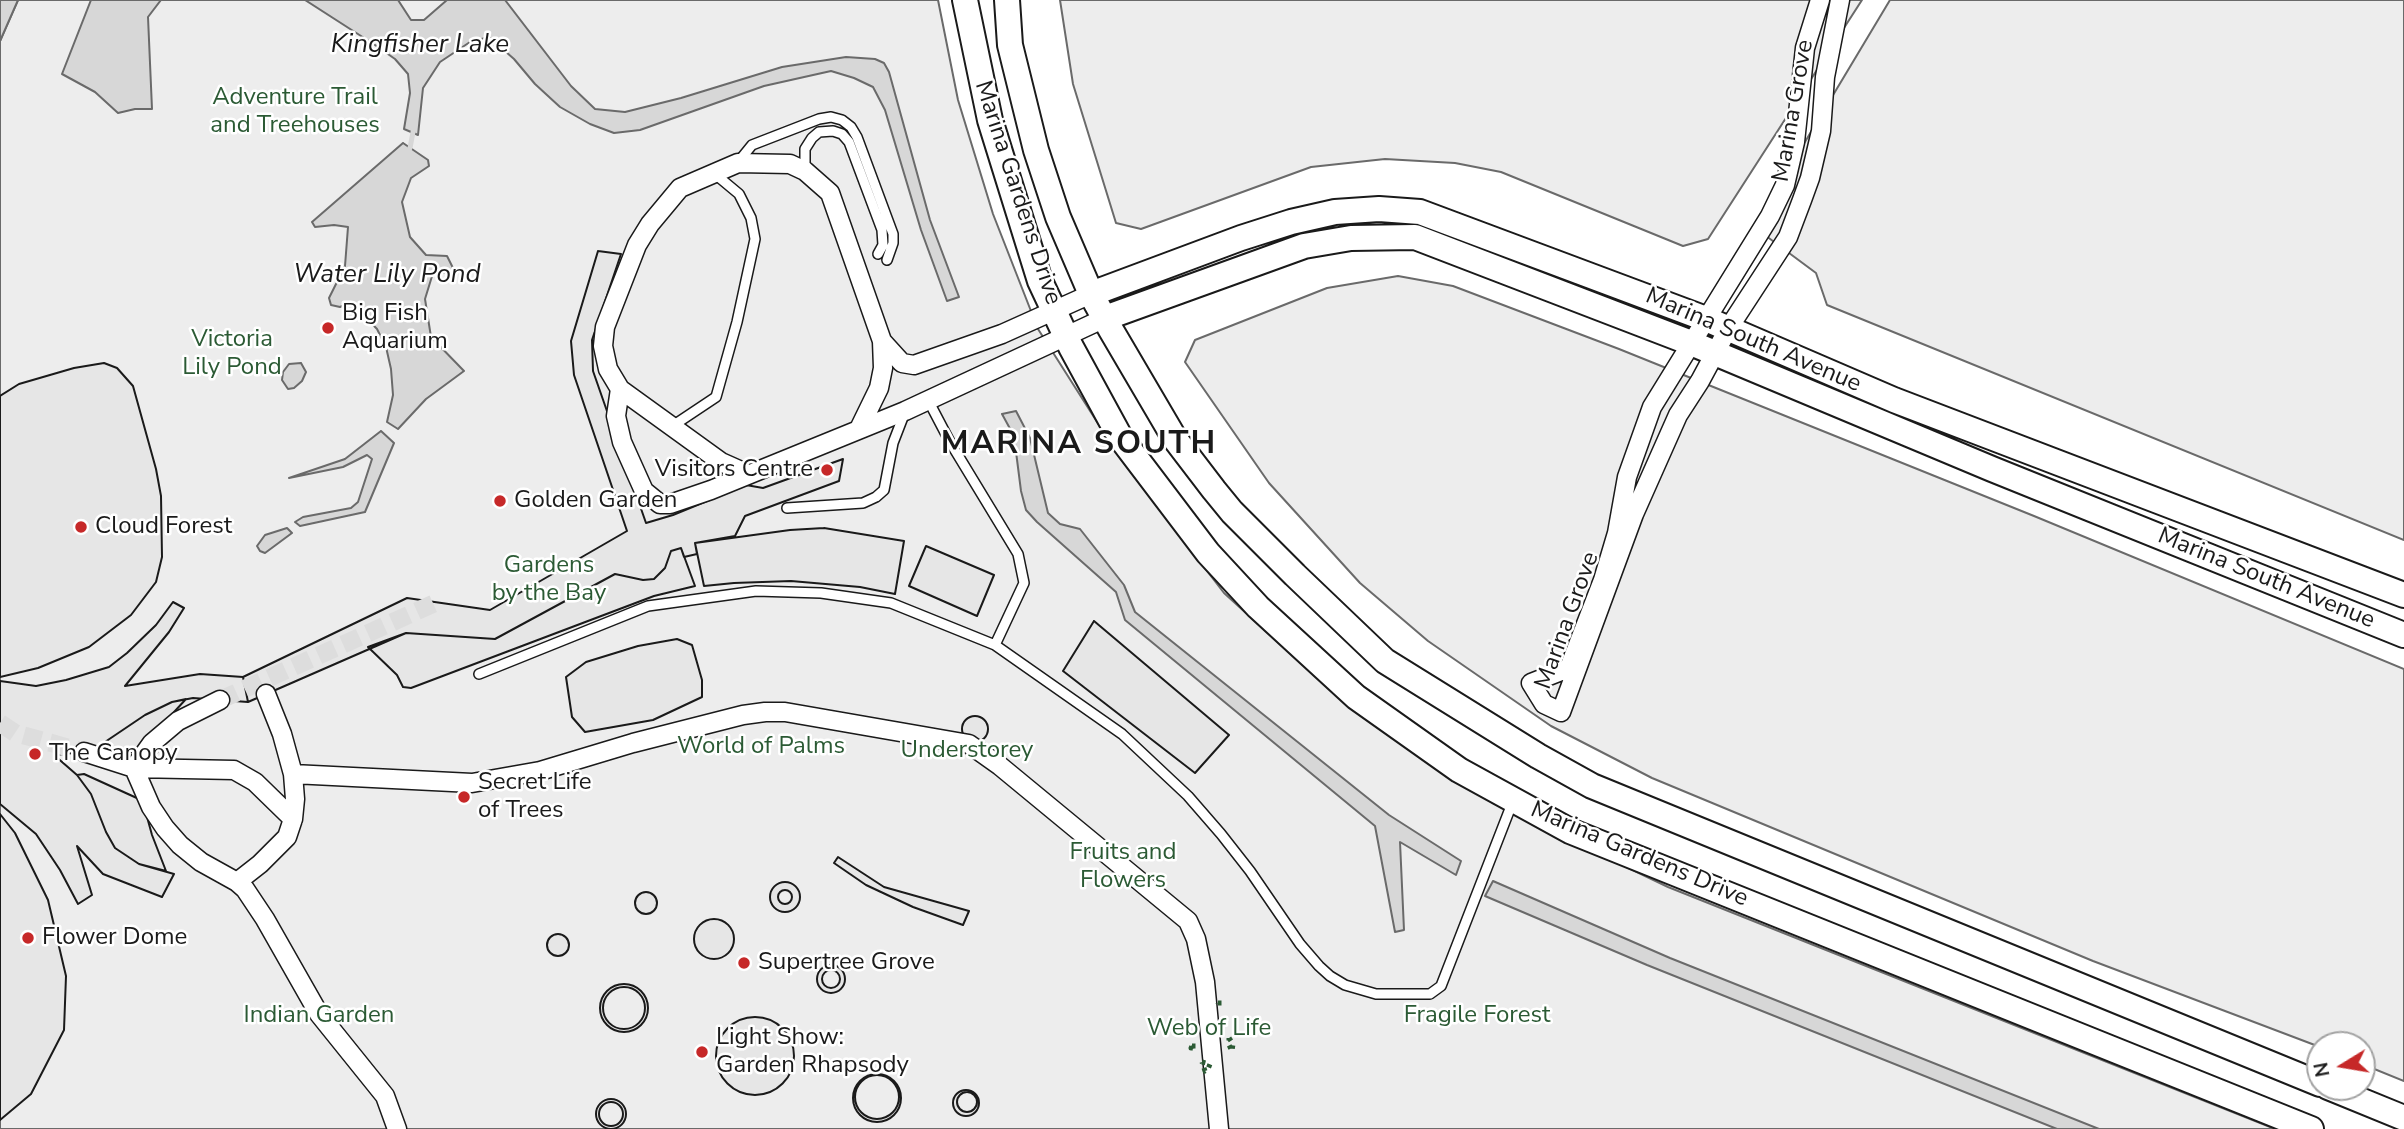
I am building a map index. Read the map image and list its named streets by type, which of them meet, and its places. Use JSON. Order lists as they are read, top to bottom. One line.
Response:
{"streets":{"main road":["Marina Gardens Drive","Marina South Avenue"],"street":["Marina Grove"]},"crossings":[["Marina Grove","Marina South Avenue"],["Marina Gardens Drive","Marina South Avenue"]],"districts":["MARINA SOUTH"],"water":["Kingfisher Lake","Water Lily Pond"],"parks":["Adventure Trail and Treehouses","Victoria Lily Pond","Gardens by the Bay","World of Palms","Understorey","Fruits and Flowers","Indian Garden","Fragile Forest","Web of Life"],"places":["Big Fish Aquarium","Visitors Centre","Golden Garden","Cloud Forest","The Canopy","Secret Life of Trees","Flower Dome","Supertree Grove","Light Show: Garden Rhapsody"],"north":"left"}
